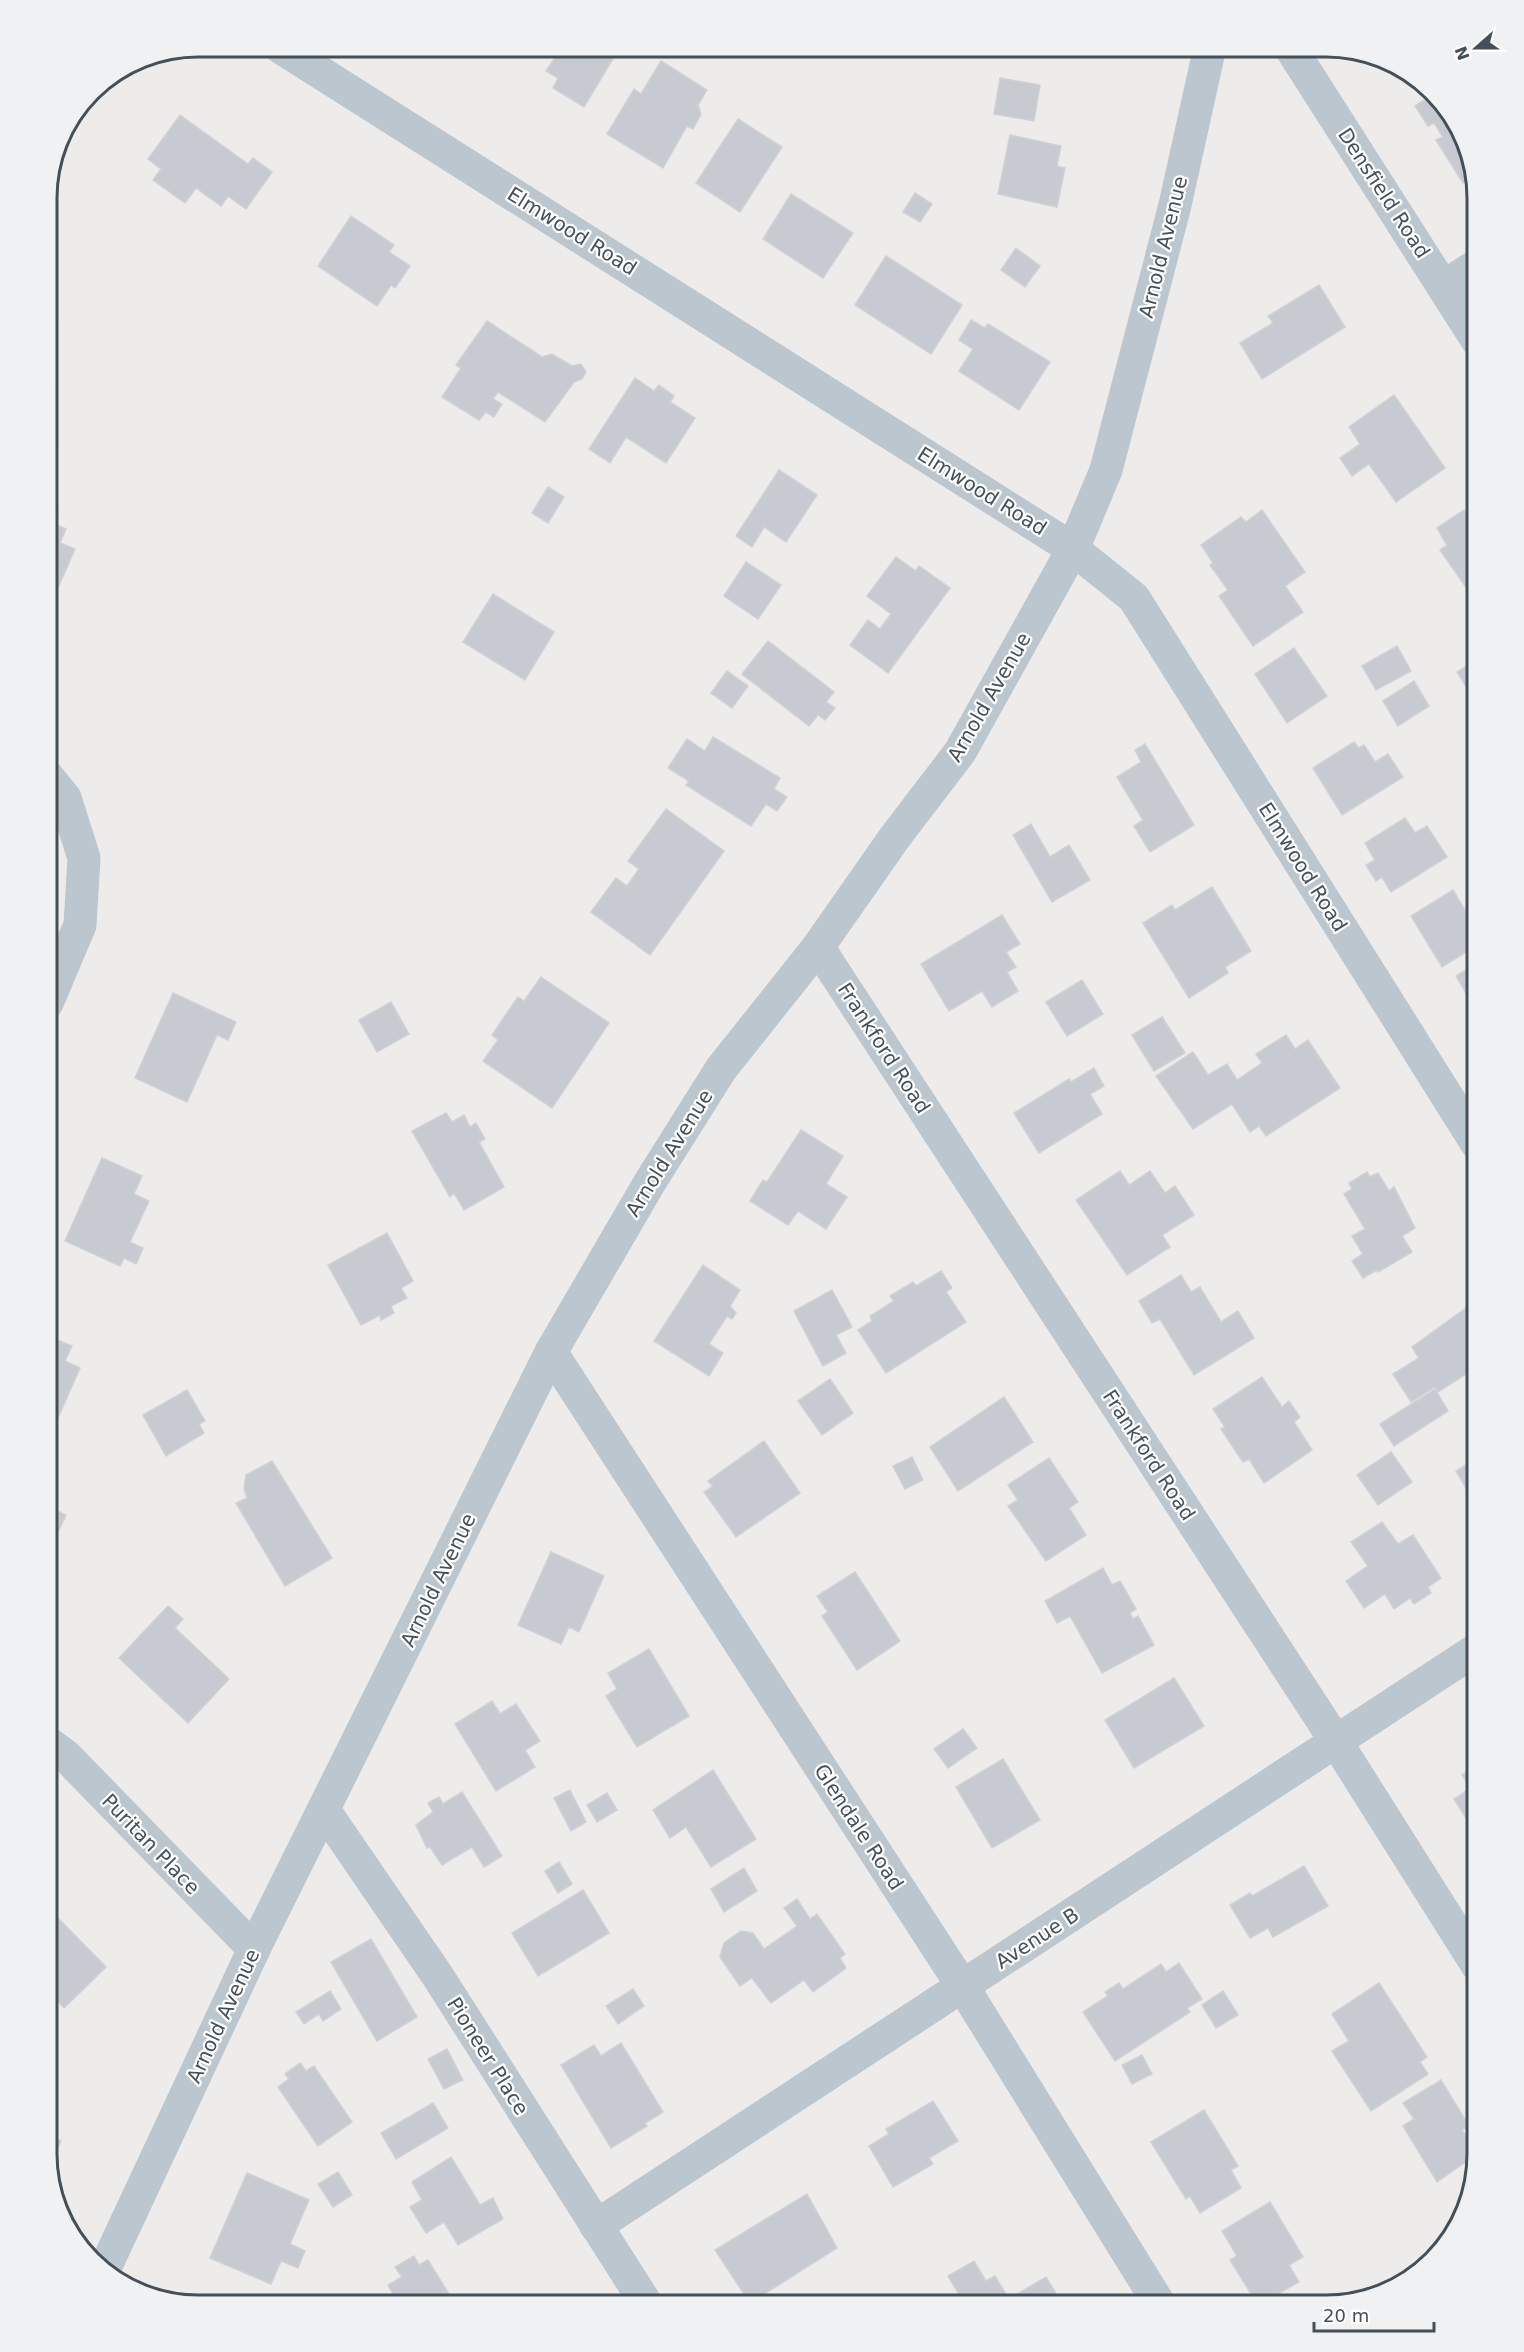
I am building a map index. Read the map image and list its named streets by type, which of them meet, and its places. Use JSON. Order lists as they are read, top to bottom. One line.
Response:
{"streets":{"street":["Densfield Road","Elmwood Road","Arnold Avenue","Frankford Road","Glendale Road","Puritan Place","Avenue B","Pioneer Place"]},"crossings":[["Elmwood Road","Arnold Avenue"],["Arnold Avenue","Frankford Road"],["Arnold Avenue","Glendale Road"],["Arnold Avenue","Puritan Place"],["Arnold Avenue","Pioneer Place"],["Frankford Road","Avenue B"],["Glendale Road","Avenue B"],["Avenue B","Pioneer Place"]],"scale_bar":"20 m","north":"left"}
